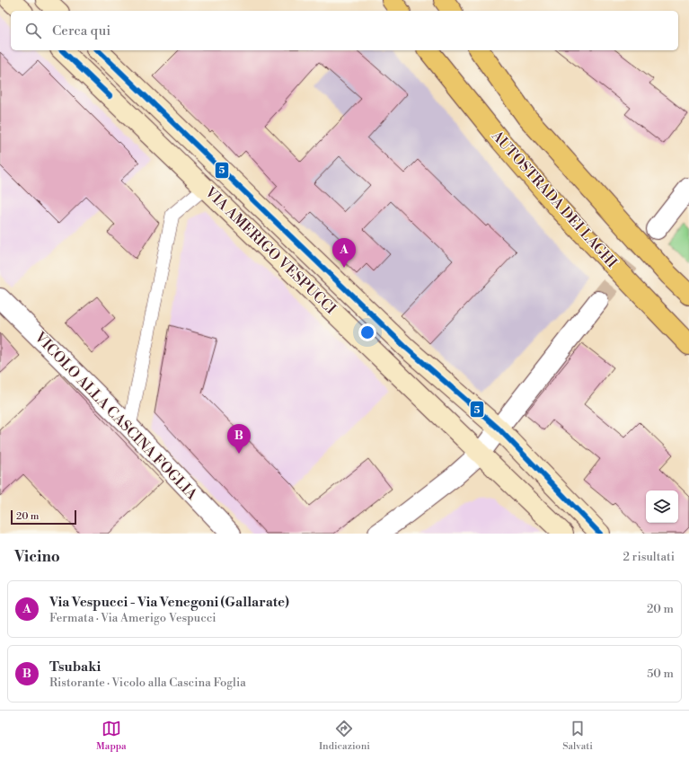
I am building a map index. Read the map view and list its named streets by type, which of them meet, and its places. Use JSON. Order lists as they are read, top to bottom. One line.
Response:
{"streets":{"highway":["AUTOSTRADA DEI LAGHI"],"main road":["VIA AMERIGO VESPUCCI"],"street":["VICOLO ALLA CASCINA FOGLIA"]},"lines":["transit line 5"],"scale_bar":"20 m","page":{"search":"Cerca qui","pins":["A","B"],"scale":"20 m","heading":["Vicino","2 risultati"],"list":[{"mark":"A","name":"Via Vespucci - Via Venegoni (Gallarate)","note":"Fermata · Via Amerigo Vespucci","value":"20 m"},{"mark":"B","name":"Tsubaki","note":"Ristorante · Vicolo alla Cascina Foglia","value":"50 m"}],"nav":["Mappa","Indicazioni","Salvati"]}}
